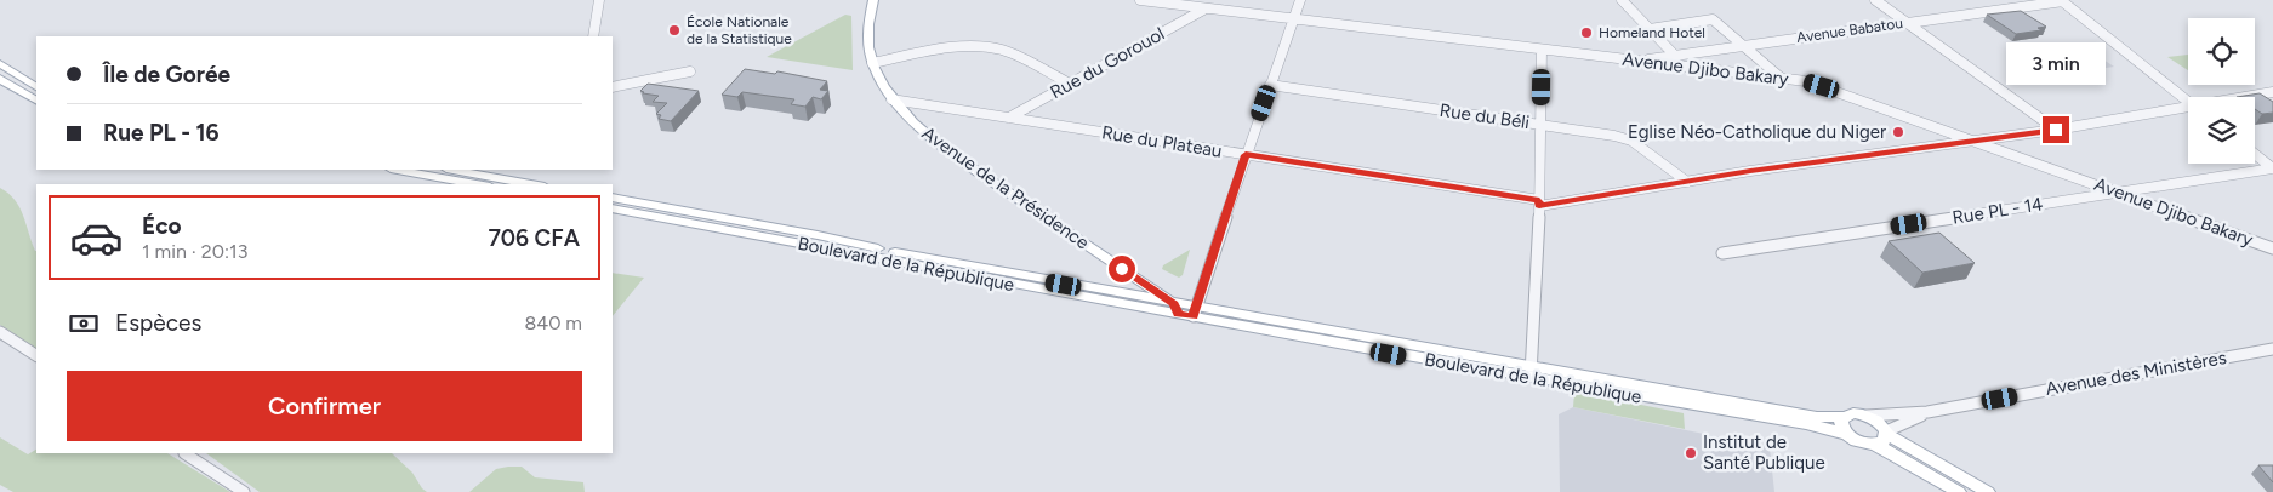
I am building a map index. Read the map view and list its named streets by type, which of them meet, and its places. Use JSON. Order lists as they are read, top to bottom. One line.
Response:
{"streets":{"main road":["Avenue de la Présidence","Boulevard de la République"],"street":["Avenue Babatou","Rue du Gorouol","Avenue Djibo Bakary","Rue du Béli","Rue du Plateau","Rue PL - 14","Avenue des Ministères"]},"crossings":[["Avenue Babatou","Avenue Djibo Bakary"],["Rue du Gorouol","Rue du Plateau"],["Avenue Djibo Bakary","Rue du Plateau"],["Avenue Djibo Bakary","Rue PL - 14"],["Rue du Béli","Rue du Plateau"],["Rue du Plateau","Avenue de la Présidence"],["Avenue de la Présidence","Boulevard de la République"],["Boulevard de la République","Avenue des Ministères"]],"places":["École Nationale de la Statistique","Homeland Hotel","Eglise Néo-Catholique du Niger","Institut de Santé Publique"],"page":{"banner":["Île de Gorée","Rue PL - 16"],"bubble":"3 min","list":[{"name":"Éco","note":"1 min · 20:13","value":"706 CFA"}],"pay":["Espèces","840 m"],"buttons":"Confirmer"}}
